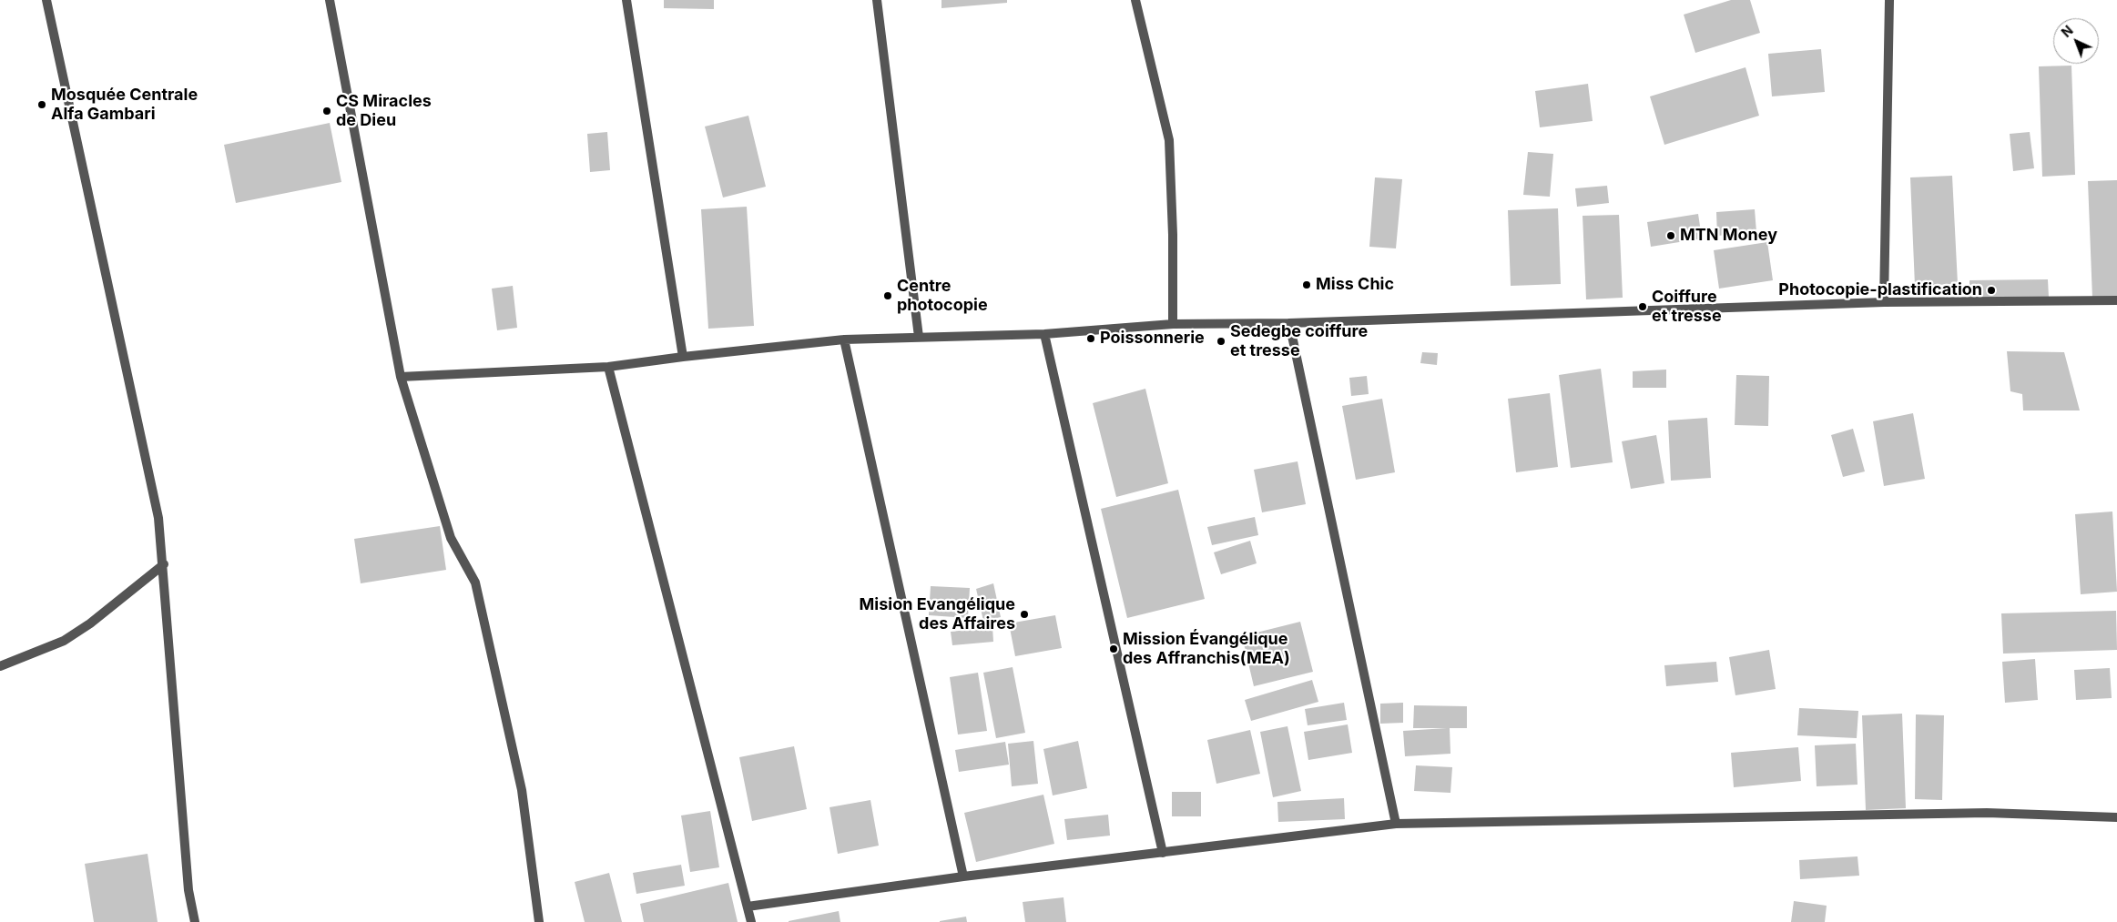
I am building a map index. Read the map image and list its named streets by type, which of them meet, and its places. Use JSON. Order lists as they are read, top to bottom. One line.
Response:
{"places":["Mosquée Centrale Alfa Gambari","CS Miracles de Dieu","MTN Money","Miss Chic","Photocopie-plastification","Centre photocopie","Coiffure et tresse","Poissonnerie","Sedegbe coiffure et tresse","Mision Evangélique des Affaires","Mission Évangélique des Affranchis(MEA)"],"north":"top left"}
